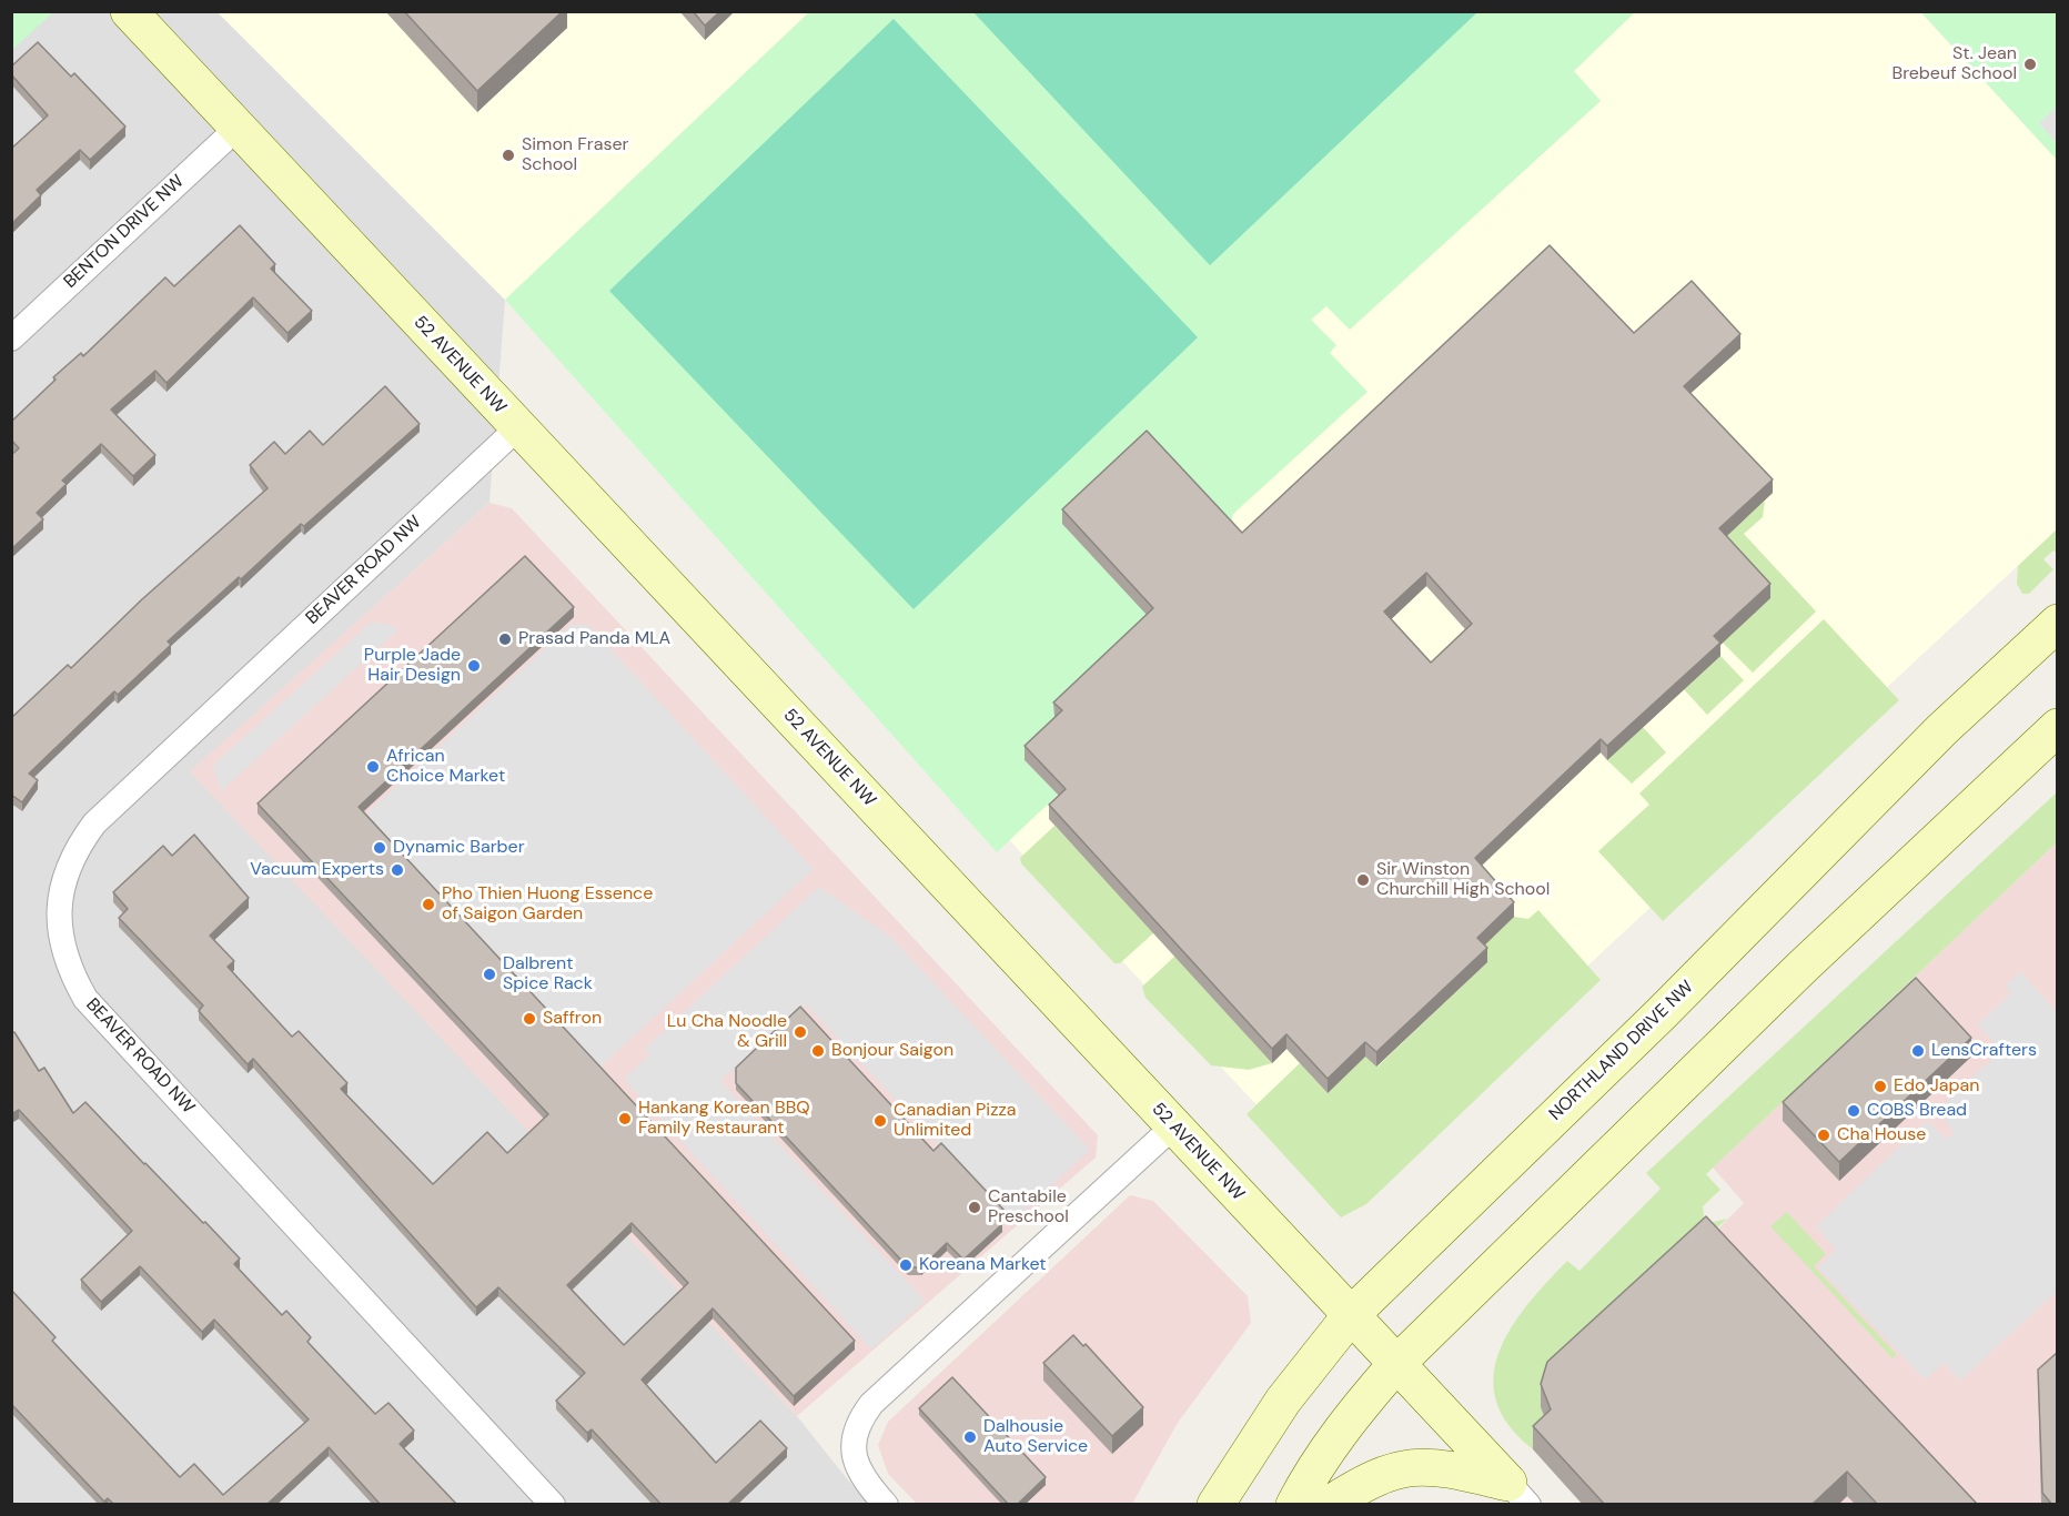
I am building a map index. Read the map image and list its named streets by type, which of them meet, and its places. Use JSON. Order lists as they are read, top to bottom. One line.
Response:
{"streets":{"street":["BENTON DRIVE NW","52 AVENUE NW","BEAVER ROAD NW","NORTHLAND DRIVE NW"]},"crossings":[["BENTON DRIVE NW","52 AVENUE NW"],["52 AVENUE NW","BEAVER ROAD NW"],["52 AVENUE NW","NORTHLAND DRIVE NW"]],"places":["St. Jean Brebeuf School","Simon Fraser School","Prasad Panda MLA","Purple Jade Hair Design","African Choice Market","Dynamic Barber","Vacuum Experts","Sir Winston Churchill High School","Pho Thien Huong Essence of Saigon Garden","Dalbrent Spice Rack","Saffron","Lu Cha Noodle & Grill","Bonjour Saigon","LensCrafters","Edo Japan","COBS Bread","Hankang Korean BBQ Family Restaurant","Canadian Pizza Unlimited","Cha House","Cantabile Preschool","Koreana Market","Dalhousie Auto Service"]}
